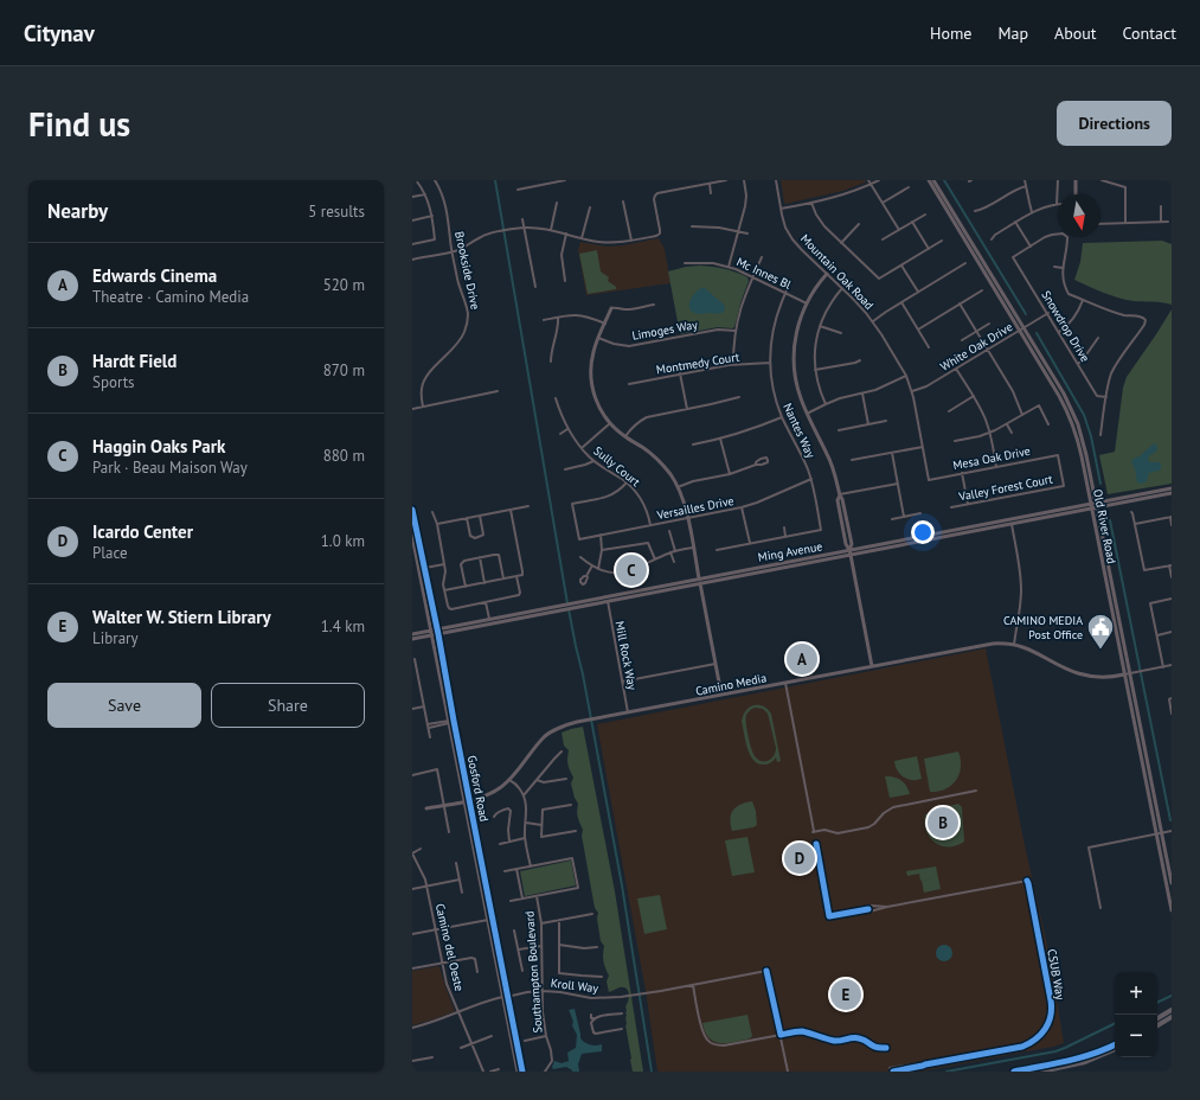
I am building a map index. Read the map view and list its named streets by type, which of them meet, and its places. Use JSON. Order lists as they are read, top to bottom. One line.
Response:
{"streets":{"main road":["Old River Road","Ming Avenue","Camino Media","Gosford Road"],"street":["Brookside Drive","Mountain Oak Road","Mc Innes Bl","Snowdrop Drive","Limoges Way","White Oak Drive","Montmedy Court","Nantes Way","Mesa Oak Drive","Sully Court","Valley Forest Court","Versailles Drive","Mill Rock Way","Camino del Oeste","Southampton Boulevard","CSUB Way","Kroll Way"]},"crossings":[["Mountain Oak Road","White Oak Drive"],["Mountain Oak Road","Mesa Oak Drive"],["Mc Innes Bl","Nantes Way"],["Snowdrop Drive","White Oak Drive"],["White Oak Drive","Old River Road"],["Montmedy Court","Nantes Way"],["Nantes Way","Versailles Drive"],["Mesa Oak Drive","Valley Forest Court"],["Sully Court","Versailles Drive"],["Old River Road","Ming Avenue"],["Old River Road","Camino Media"],["Ming Avenue","Mill Rock Way"],["Ming Avenue","Gosford Road"],["Mill Rock Way","Camino Media"],["Camino Media","Gosford Road"],["Gosford Road","Kroll Way"],["Camino del Oeste","Kroll Way"],["Southampton Boulevard","Kroll Way"]],"places":{"public building":["CAMINO MEDIA Post Office"]},"north":"bottom","page":{"header":"Citynav","nav":["Home","Map","About","Contact"],"buttons":["Directions",["Save","Share"]],"title":"Find us","heading":["Nearby","5 results"],"list":[{"mark":"A","name":"Edwards Cinema","note":"Theatre · Camino Media","value":"520 m"},{"mark":"B","name":"Hardt Field","note":"Sports","value":"870 m"},{"mark":"C","name":"Haggin Oaks Park","note":"Park · Beau Maison Way","value":"880 m"},{"mark":"D","name":"Icardo Center","note":"Place","value":"1.0 km"},{"mark":"E","name":"Walter W. Stiern Library","note":"Library","value":"1.4 km"}],"pins":["C","A","B","D","E"],"map_buttons":["+","−"]}}
